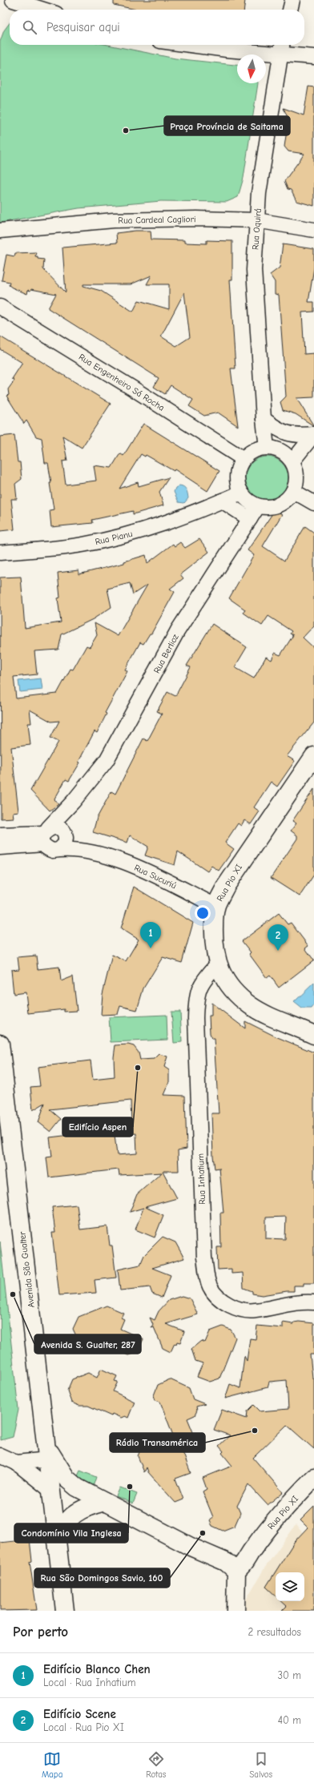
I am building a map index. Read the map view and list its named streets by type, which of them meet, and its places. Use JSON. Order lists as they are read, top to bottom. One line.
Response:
{"streets":{"street":["Rua Cardeal Cagliori","Rua Oquirá","Rua Engenheiro Sá Rocha","Rua Pianu","Rua Berlioz","Rua Sucuriú","Rua Pio XI","Rua Inhatium","Avenida São Gualter"]},"crossings":[["Rua Cardeal Cagliori","Rua Oquirá"],["Rua Oquirá","Rua Engenheiro Sá Rocha"],["Rua Oquirá","Rua Pianu"],["Rua Oquirá","Rua Berlioz"],["Rua Engenheiro Sá Rocha","Rua Pianu"],["Rua Engenheiro Sá Rocha","Rua Berlioz"],["Rua Pianu","Rua Berlioz"],["Rua Berlioz","Rua Sucuriú"],["Rua Sucuriú","Rua Pio XI"],["Rua Pio XI","Rua Inhatium"]],"places":["Praça Província de Saitama","Edifício Aspen","Avenida S. Gualter, 287","Rádio Transamérica","Condomínio Vila Inglesa","Rua São Domingos Savio, 160"],"north":"bottom","page":{"search":"Pesquisar aqui","pins":["1","2"],"heading":["Por perto","2 resultados"],"list":[{"mark":"1","name":"Edifício Blanco Chen","note":"Local · Rua Inhatium","value":"30 m"},{"mark":"2","name":"Edifício Scene","note":"Local · Rua Pio XI","value":"40 m"}],"nav":["Mapa","Rotas","Salvos"]}}
